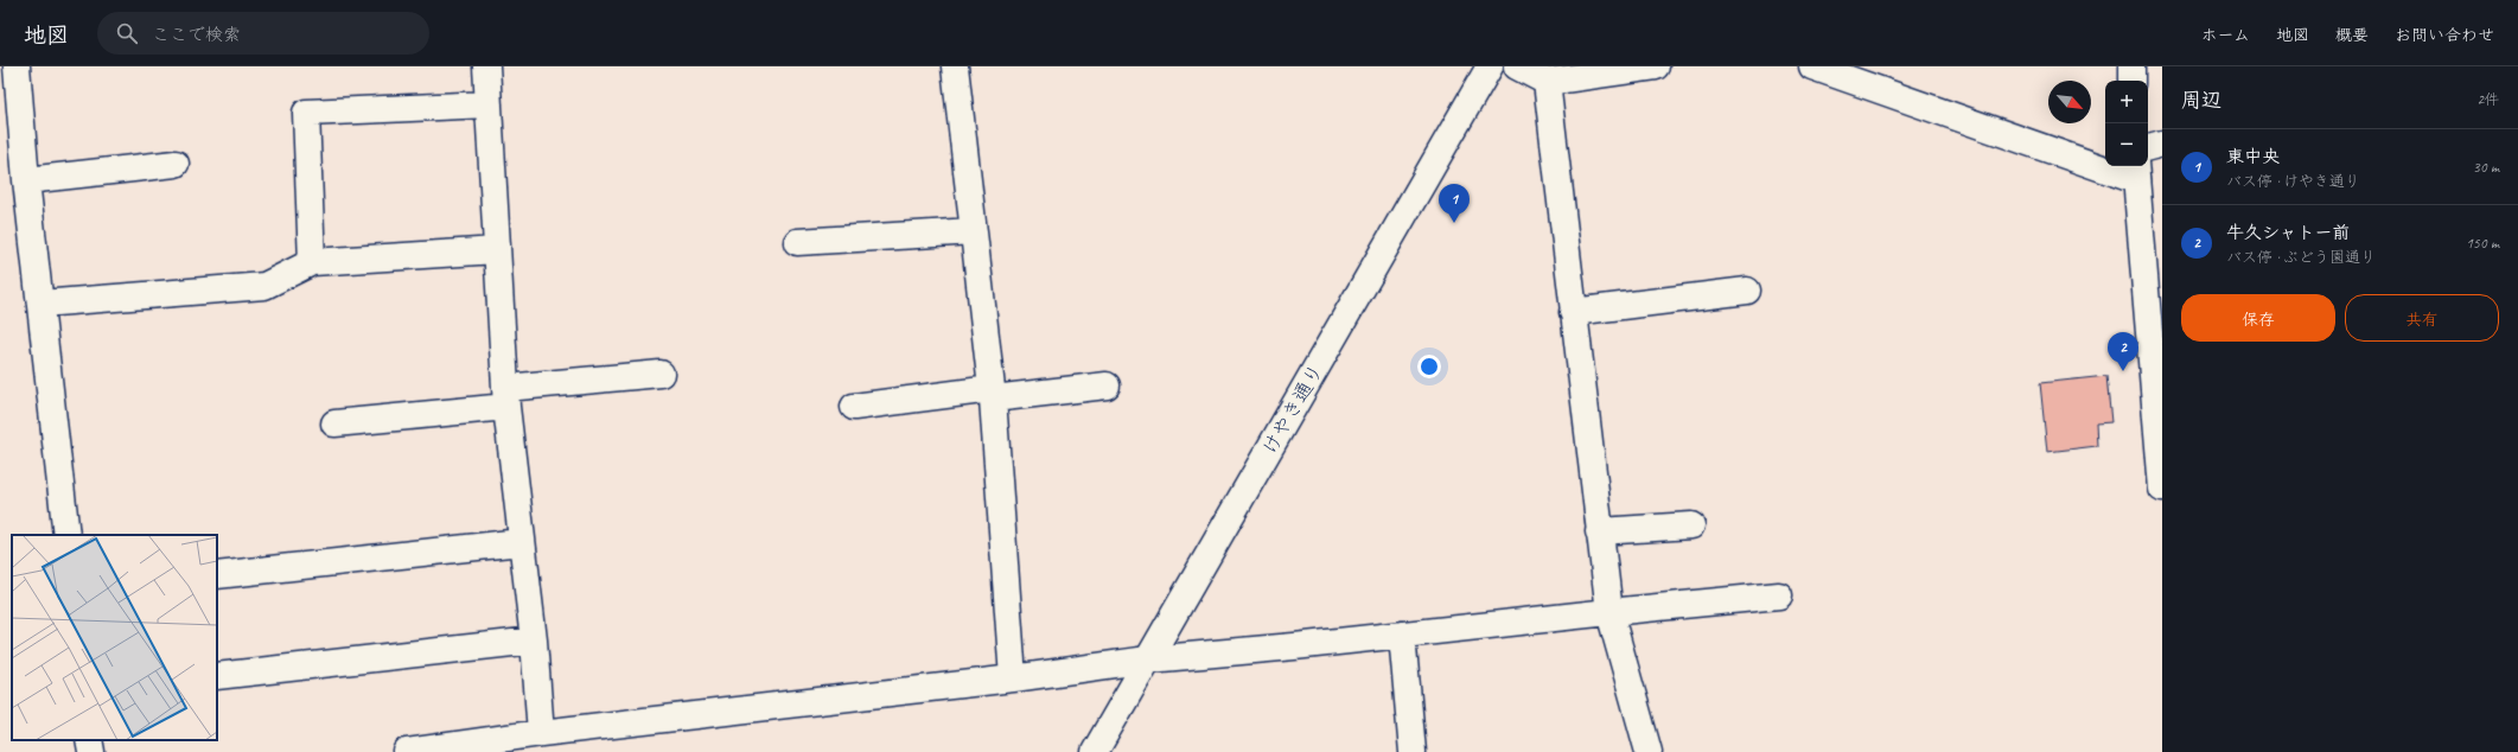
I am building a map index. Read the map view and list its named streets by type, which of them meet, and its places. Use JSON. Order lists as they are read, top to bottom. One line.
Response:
{"streets":{"street":["けやき通り"]},"north":"bottom right","page":{"header":"地図","search":"ここで検索","nav":["ホーム","地図","概要","お問い合わせ"],"heading":["周辺","2件"],"map_buttons":["+","−"],"list":[{"mark":"1","name":"東中央","note":"バス停 · けやき通り","value":"30 m"},{"mark":"2","name":"牛久シャトー前","note":"バス停 · ぶどう園通り","value":"150 m"}],"pins":["1","2"],"buttons":["保存","共有"]}}
